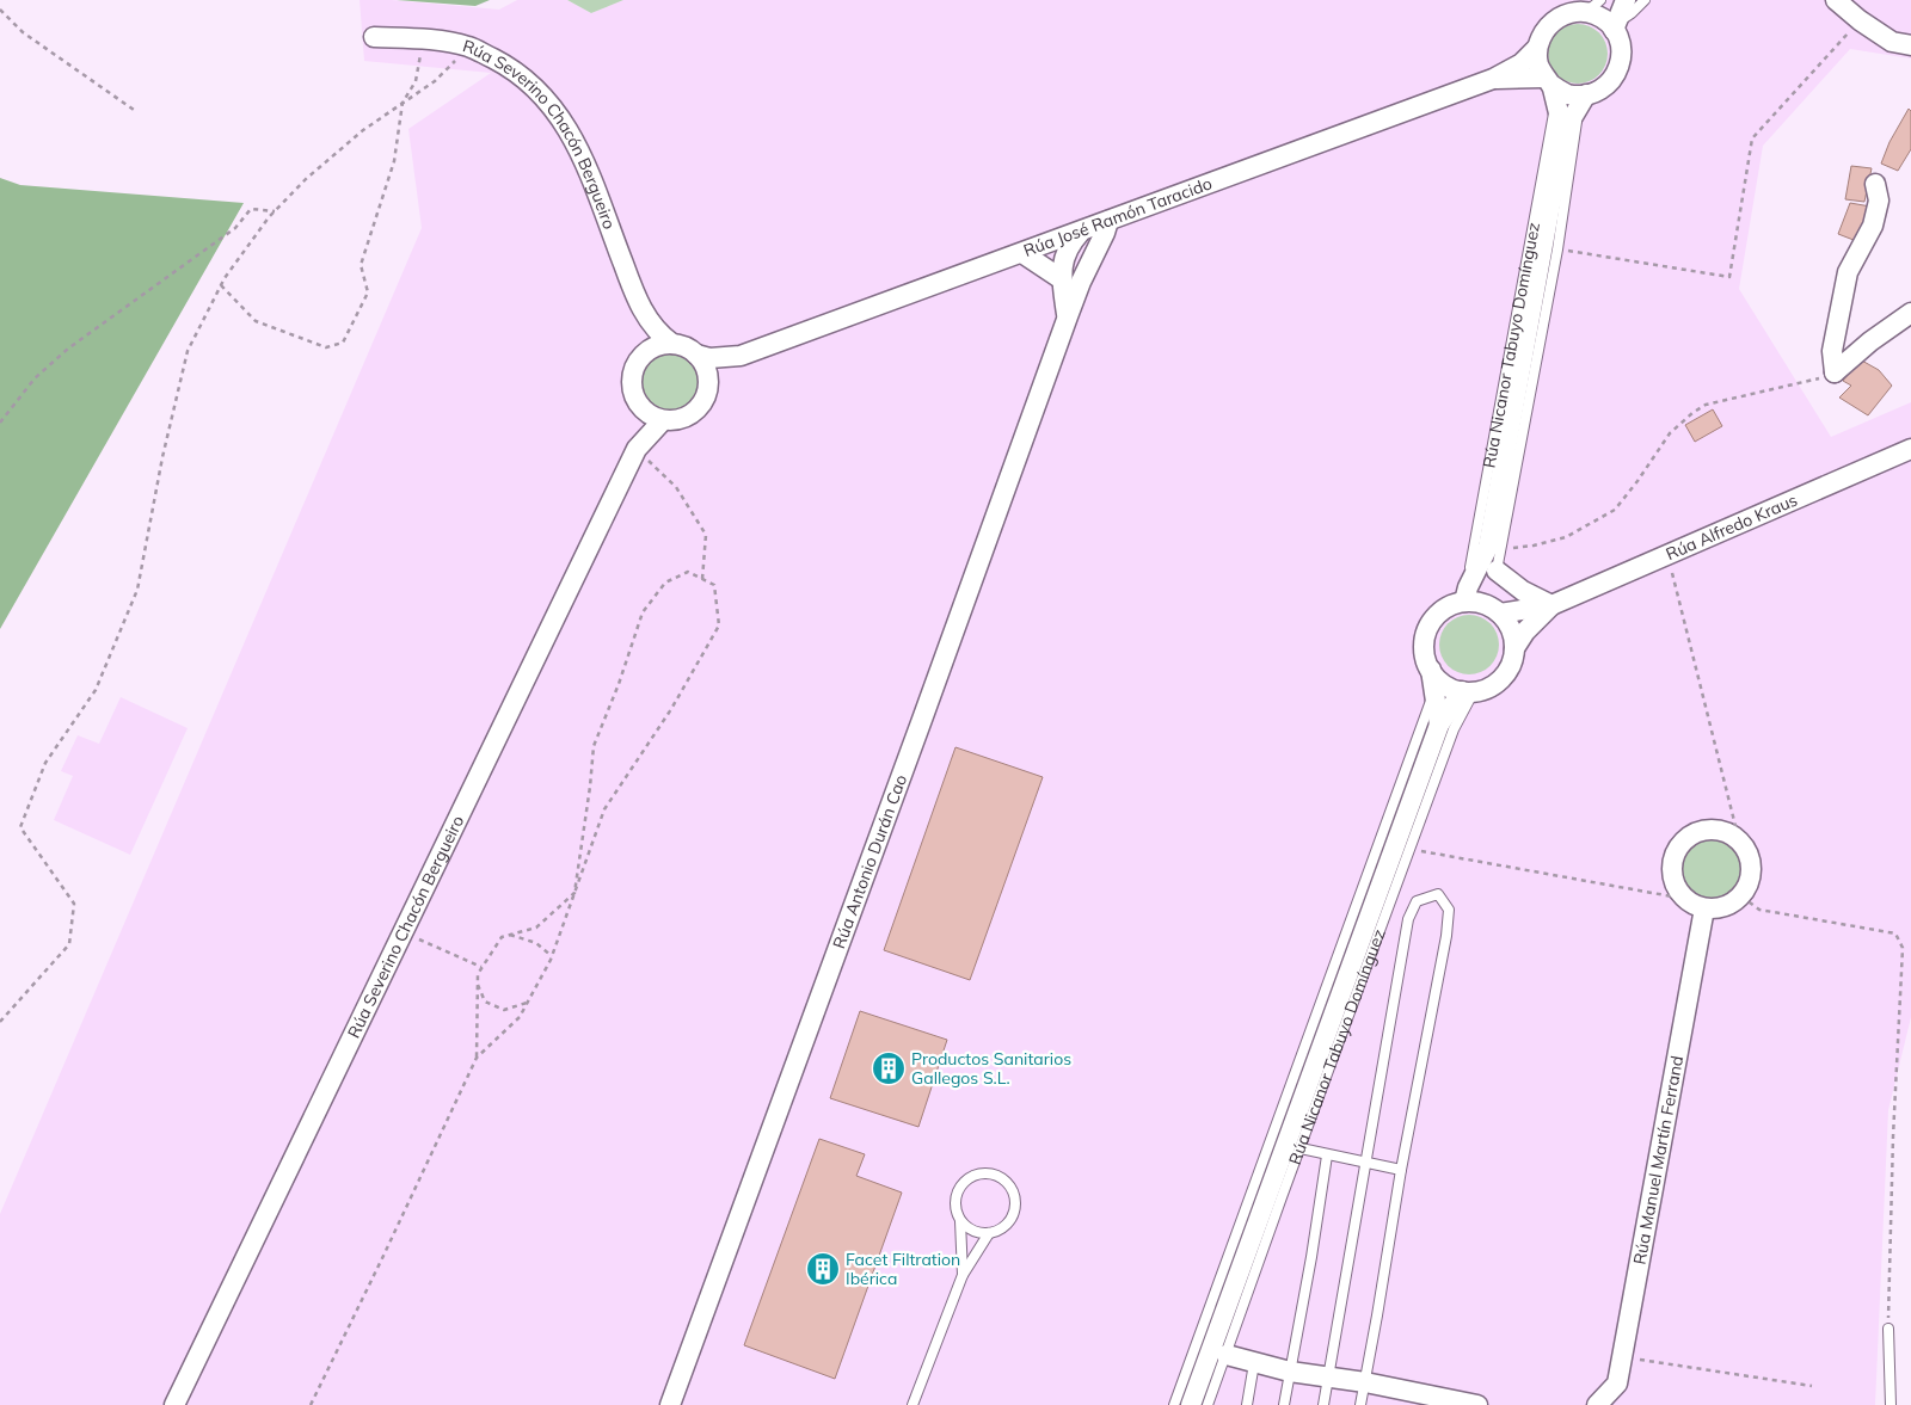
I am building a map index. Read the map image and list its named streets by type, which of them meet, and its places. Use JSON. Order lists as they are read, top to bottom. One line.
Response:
{"streets":{"street":["Rúa Severino Chacón Bergueiro","Rúa José Ramón Taracido","Rúa Nicanor Tabuyo Domínguez","Rúa Alfredo Kraus","Rúa Antonio Durán Cao","Rúa Manuel Martín Ferrand"]},"crossings":[["Rúa Severino Chacón Bergueiro","Rúa José Ramón Taracido"],["Rúa José Ramón Taracido","Rúa Nicanor Tabuyo Domínguez"],["Rúa José Ramón Taracido","Rúa Antonio Durán Cao"],["Rúa Nicanor Tabuyo Domínguez","Rúa Alfredo Kraus"]],"places":{"building":["Productos Sanitarios Gallegos S.L.","Facet Filtration Ibérica"]}}
